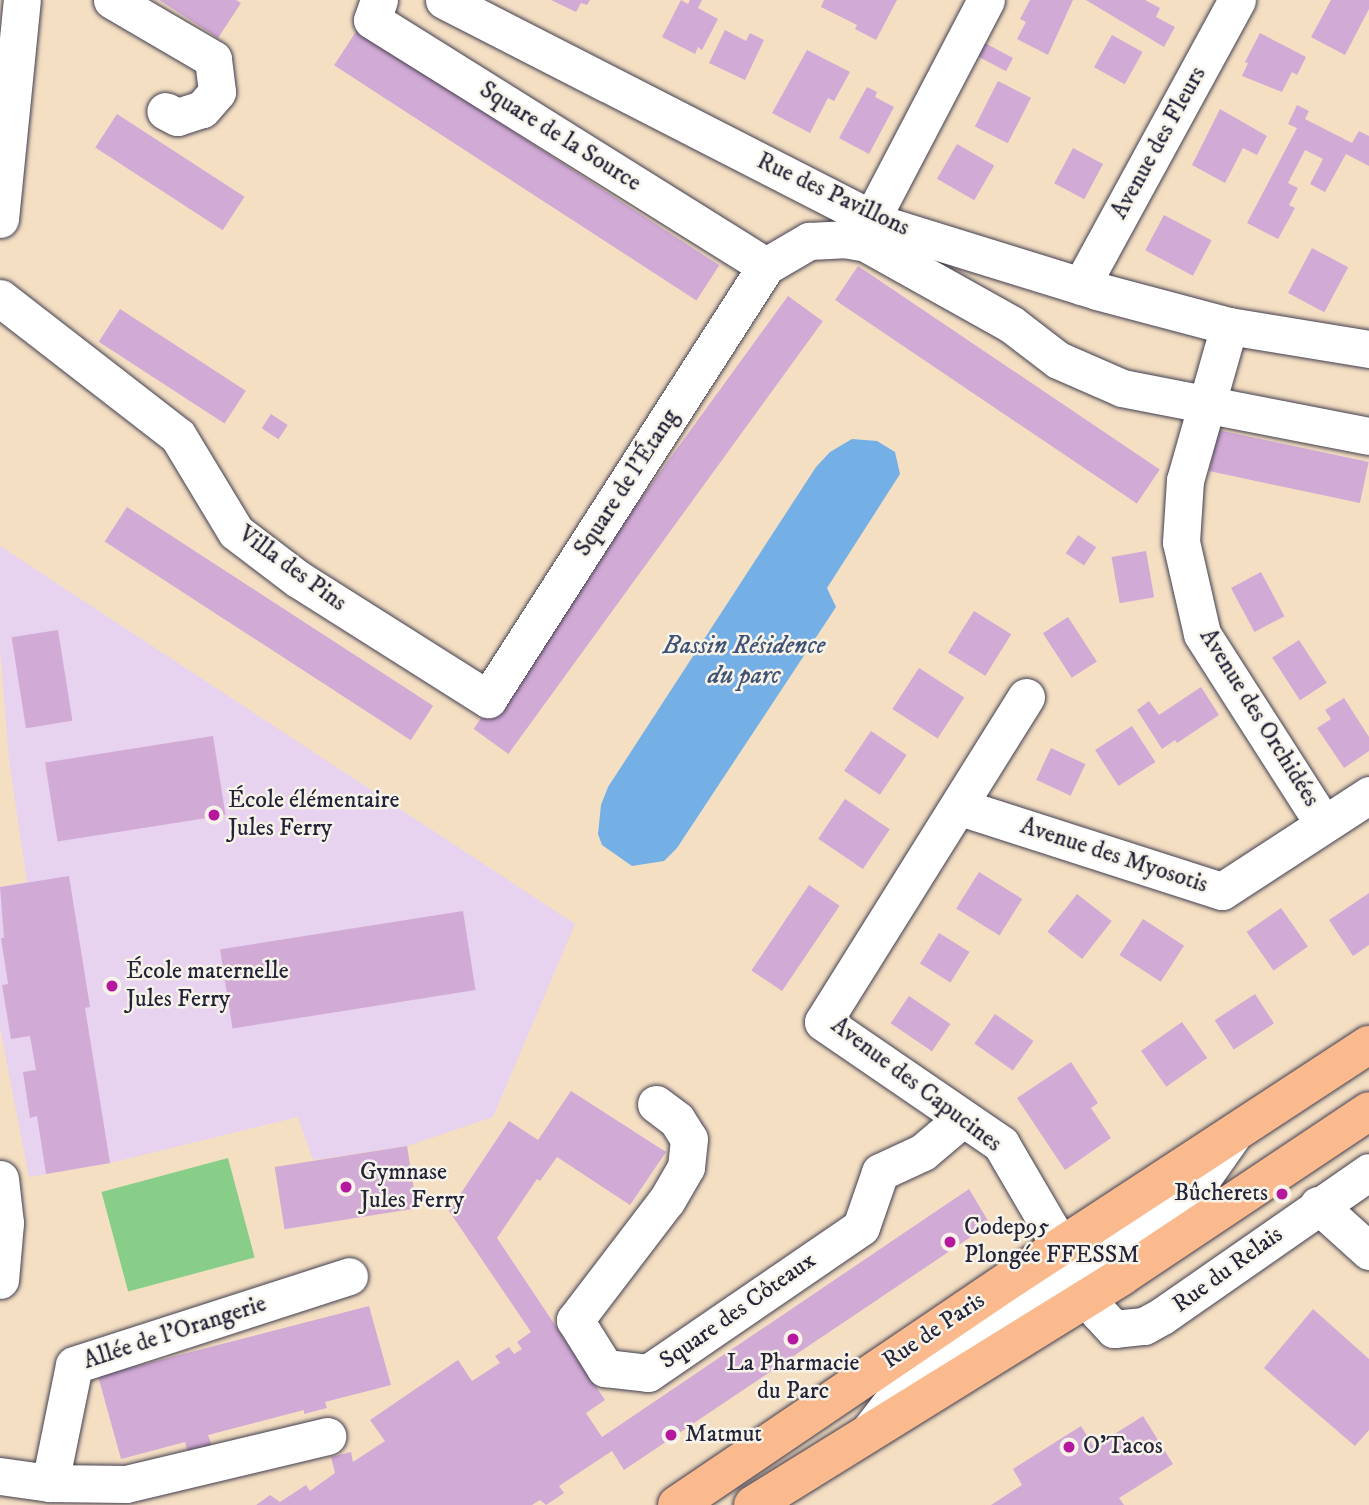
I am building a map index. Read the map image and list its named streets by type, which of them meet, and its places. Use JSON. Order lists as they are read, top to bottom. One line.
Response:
{"streets":{"main road":["Rue de Paris"],"street":["Square de la Source","Avenue des Fleurs","Rue des Pavillons","Square de l'Étang","Villa des Pins","Avenue des Orchidées","Avenue des Myosotis","Avenue des Capucines","Rue du Relais","Square des Côteaux","Allée de l'Orangerie"]},"crossings":[["Square de la Source","Square de l'Étang"],["Avenue des Fleurs","Rue des Pavillons"],["Rue des Pavillons","Avenue des Orchidées"],["Square de l'Étang","Villa des Pins"],["Avenue des Orchidées","Avenue des Myosotis"],["Avenue des Myosotis","Avenue des Capucines"],["Avenue des Capucines","Rue du Relais"],["Avenue des Capucines","Square des Côteaux"],["Avenue des Capucines","Rue de Paris"],["Rue du Relais","Rue de Paris"]],"water":["Bassin Résidence du parc"],"places":["École élémentaire Jules Ferry","École maternelle Jules Ferry","Gymnase Jules Ferry","Bûcherets","Codep95 Plongée FFESSM","La Pharmacie du Parc","Matmut","O'Tacos"]}
